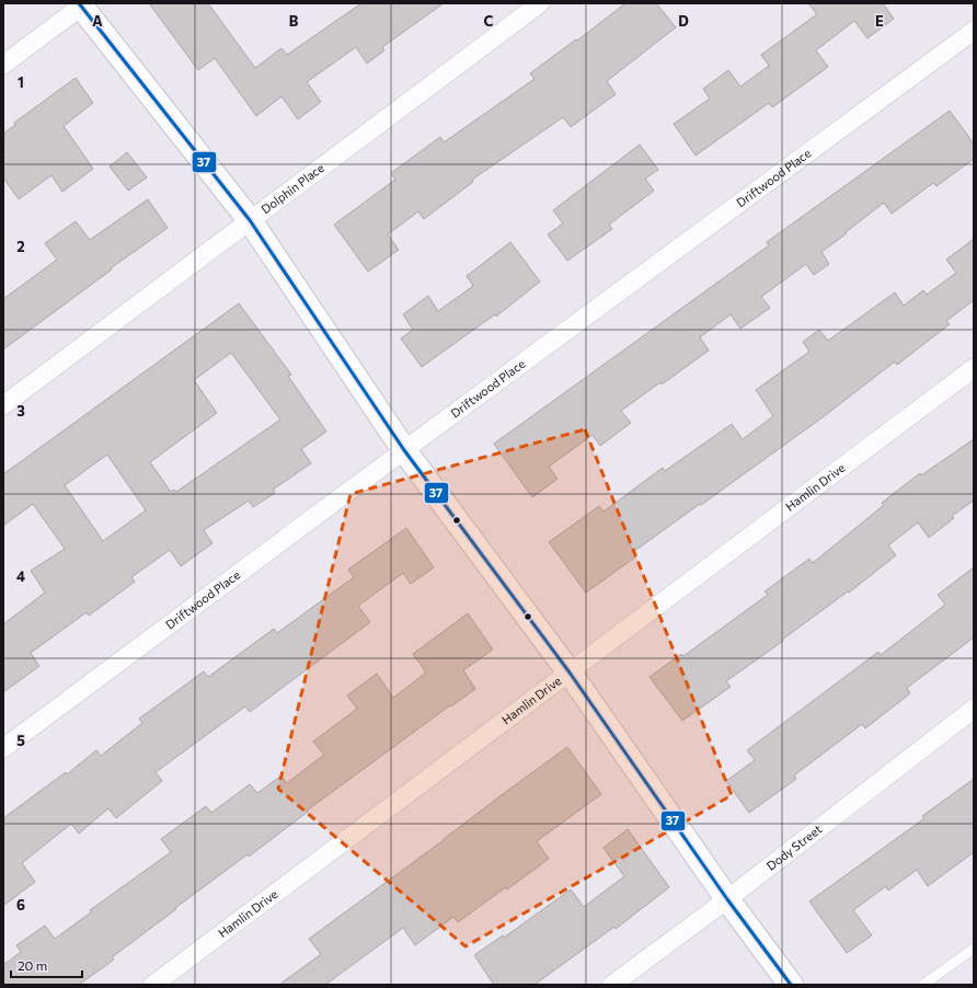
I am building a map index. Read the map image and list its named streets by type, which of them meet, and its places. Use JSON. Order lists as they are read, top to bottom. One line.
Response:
{"streets":{"street":["Driftwood Place","Dolphin Place","Hamlin Drive","Dody Street"]},"lines":["transit line 37"],"scale_bar":"20 m","grid":{"columns":["A","B","C","D","E"],"rows":["1","2","3","4","5","6"]}}
